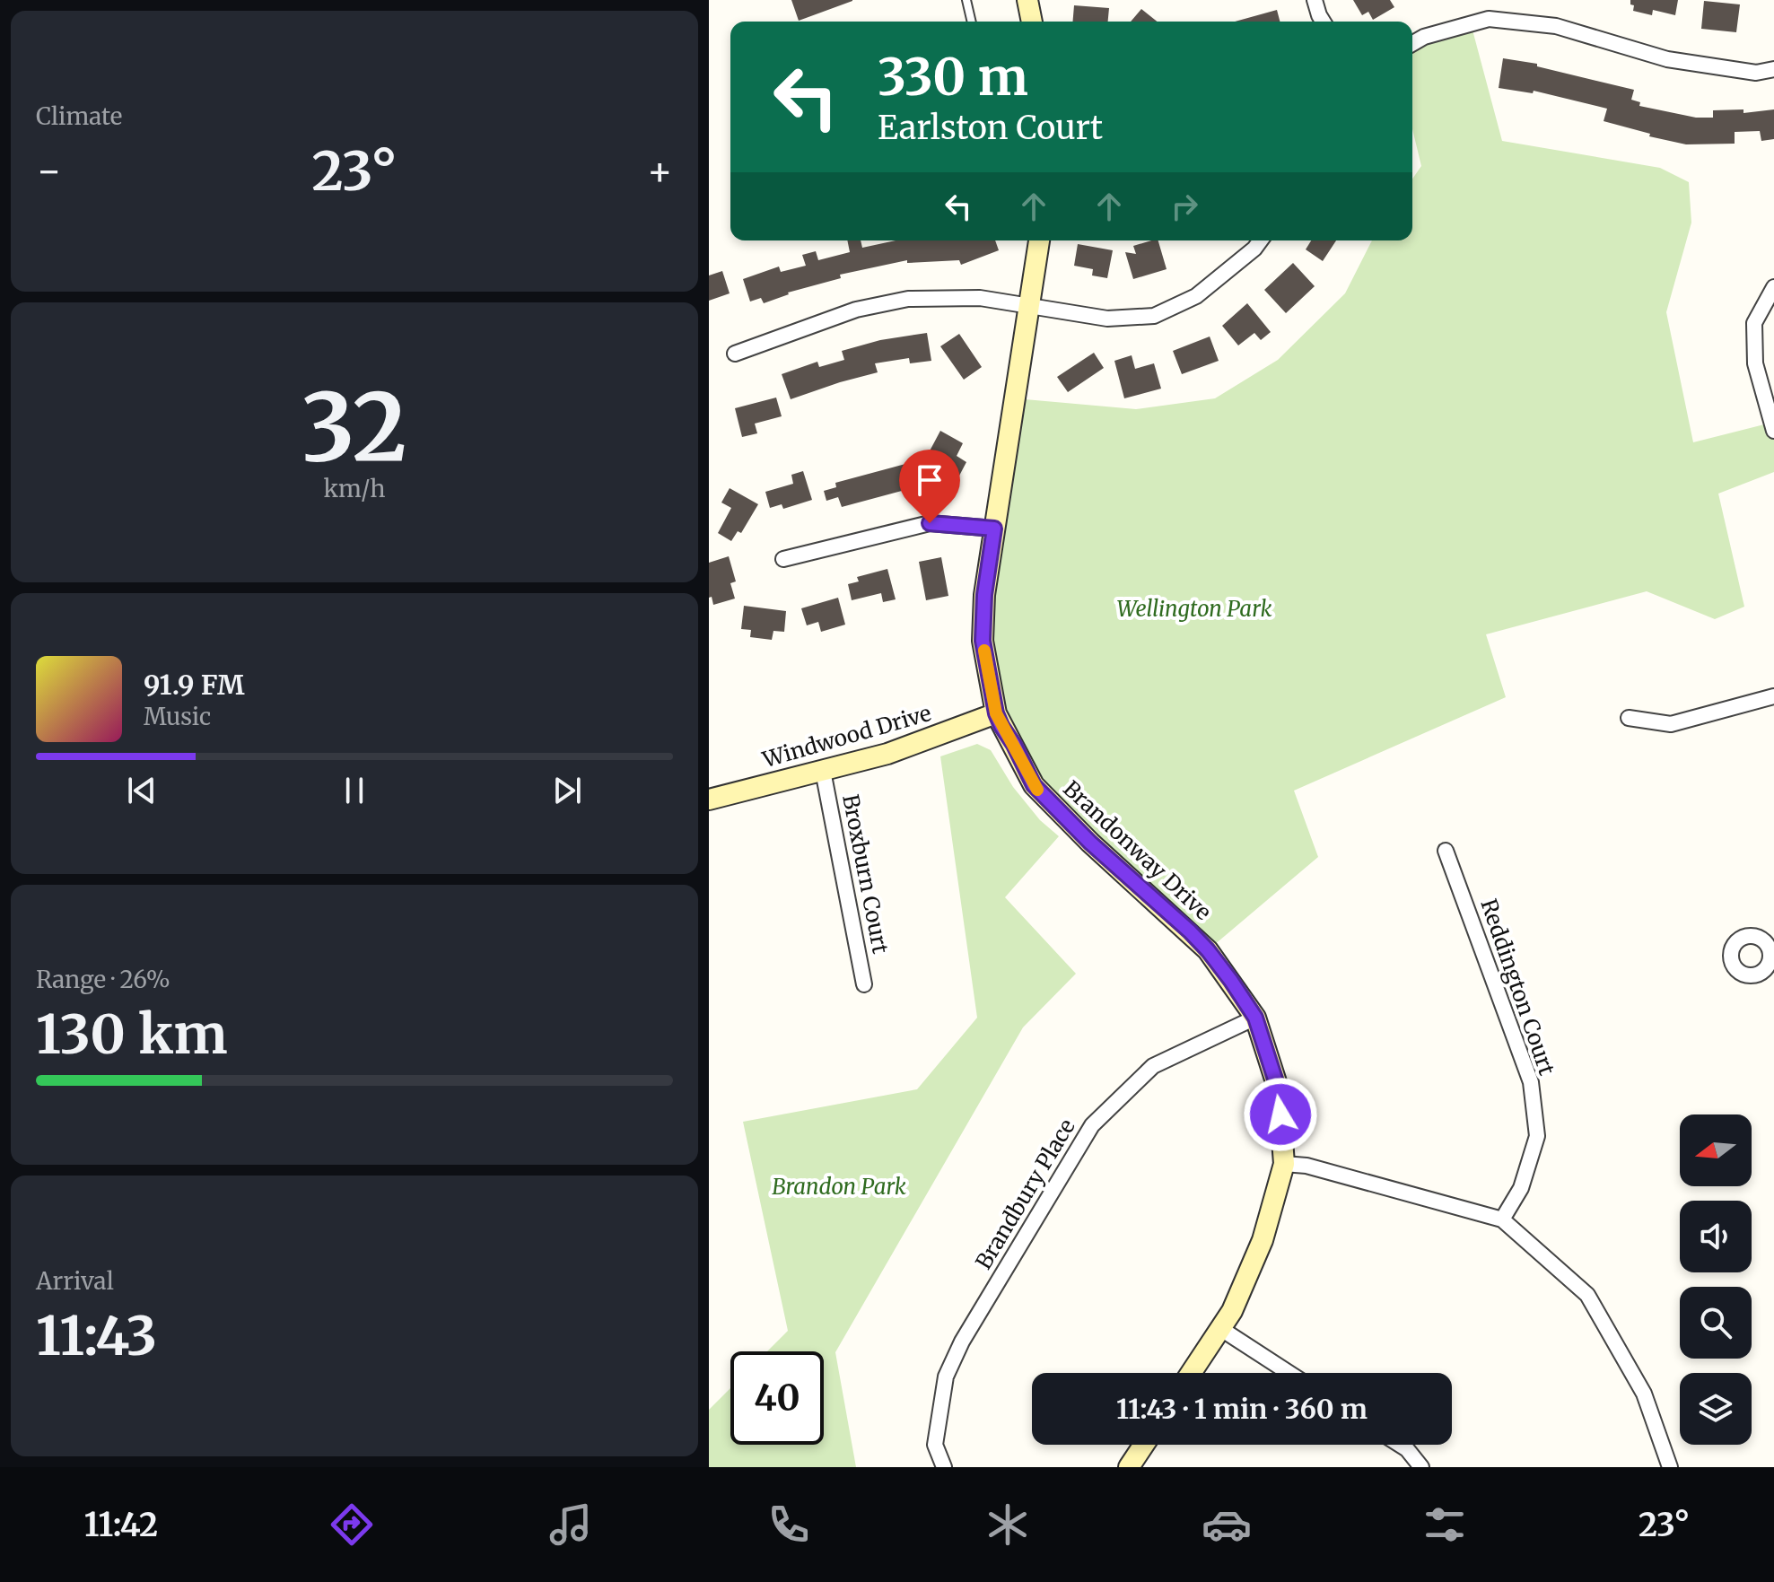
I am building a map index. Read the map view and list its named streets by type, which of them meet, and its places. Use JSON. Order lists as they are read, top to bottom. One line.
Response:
{"streets":{"street":["Windwood Drive","Brandonway Drive","Broxburn Court","Reddington Court","Brandbury Place"]},"crossings":[["Windwood Drive","Brandonway Drive"],["Windwood Drive","Broxburn Court"],["Brandonway Drive","Brandbury Place"]],"parks":["Wellington Park","Brandon Park"],"north":"left","page":{"tile":["Climate",["32","km/h"],["Range · 26%","130 km"],["Arrival","11:43"]],"turn":["330 m","Earlston Court"],"heat":["−","23°","+"],"song":["91.9 FM","Music"],"limit":"40","trip":"11:43 · 1 min · 360 m","tabs":["11:42","23°"]}}
